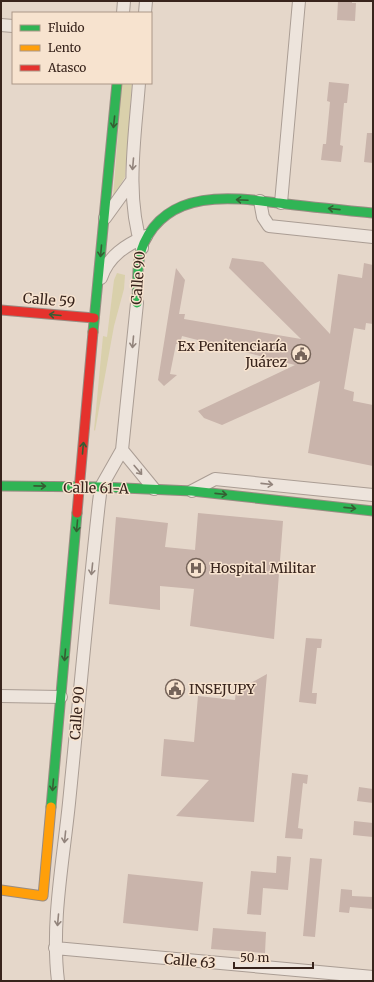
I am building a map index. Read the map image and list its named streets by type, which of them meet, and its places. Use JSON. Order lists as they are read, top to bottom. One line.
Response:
{"streets":{"street":["Calle 90","Calle 59","Calle 61-A","Calle 63"]},"crossings":[["Calle 90","Calle 59"],["Calle 90","Calle 61-A"],["Calle 90","Calle 63"]],"one_way":["Calle 59"],"places":{"public building":["Ex Penitenciaría Juárez","INSEJUPY"],"hospital":["Hospital Militar"]},"legend":["Fluido","Lento","Atasco"],"scale_bar":"50 m"}
